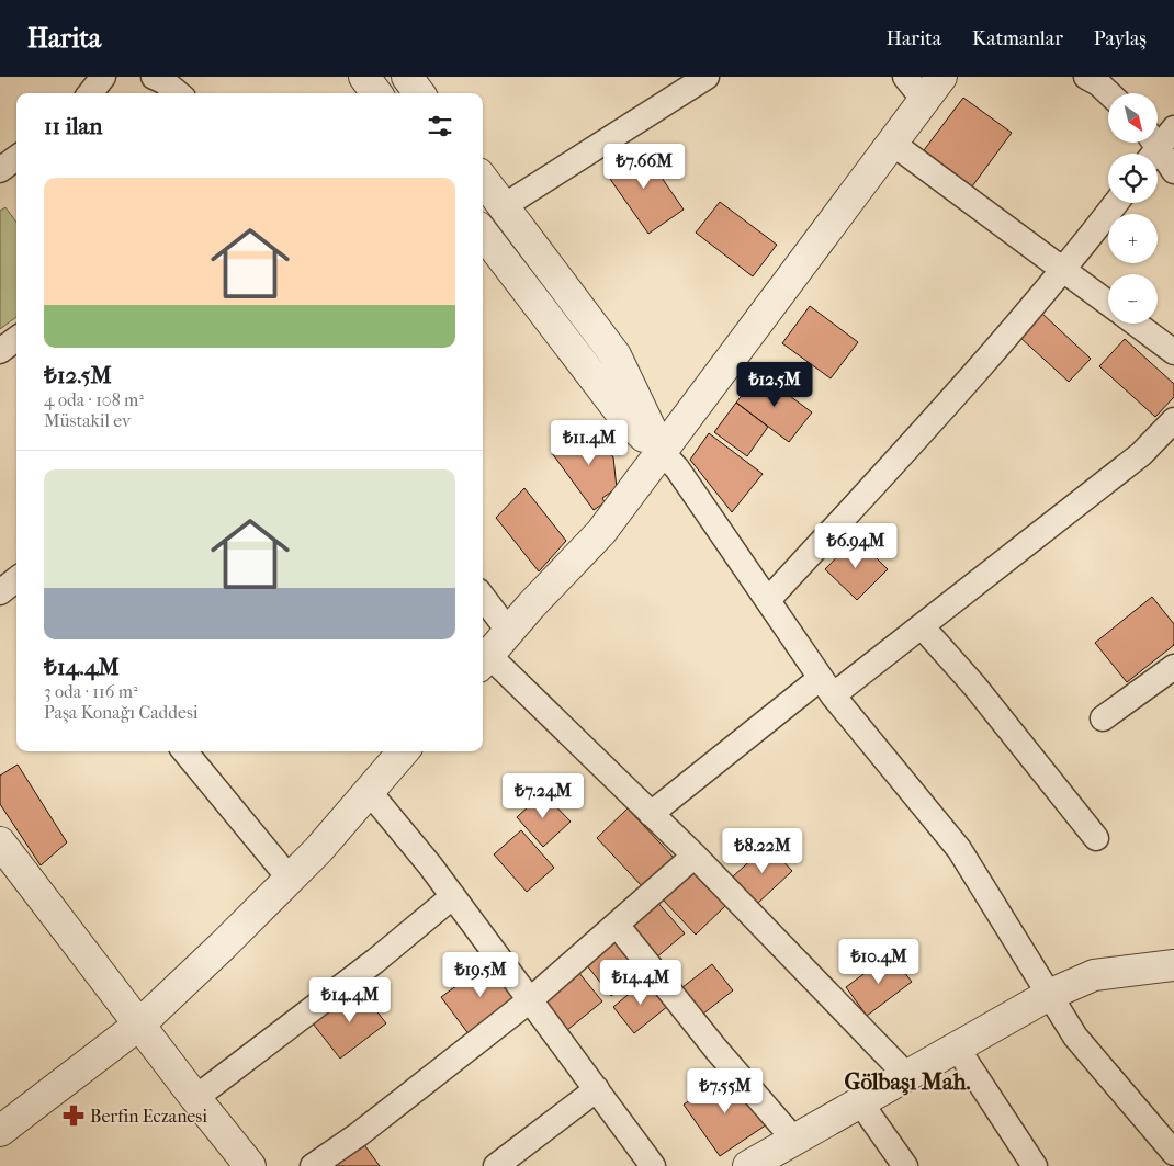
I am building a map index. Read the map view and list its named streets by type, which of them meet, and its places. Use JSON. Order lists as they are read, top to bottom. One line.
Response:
{"districts":["Gölbaşı Mah."],"places":{"pharmacy":["Berfin Eczanesi"]},"north":"bottom right","page":{"header":"Harita","nav":["Harita","Katmanlar","Paylaş"],"map_buttons":["+","−"],"heading":"11 ilan","price":["₺7.66M","₺12.5M","₺11.4M","₺6.94M","₺7.24M","₺8.22M","₺10.4M","₺19.5M","₺14.4M","₺14.4M","₺7.55M"],"list":[{"name":"₺12.5M","note":"4 oda · 108 m² · Müstakil ev"},{"name":"₺14.4M","note":"3 oda · 116 m² · Paşa Konağı Caddesi"}]}}
